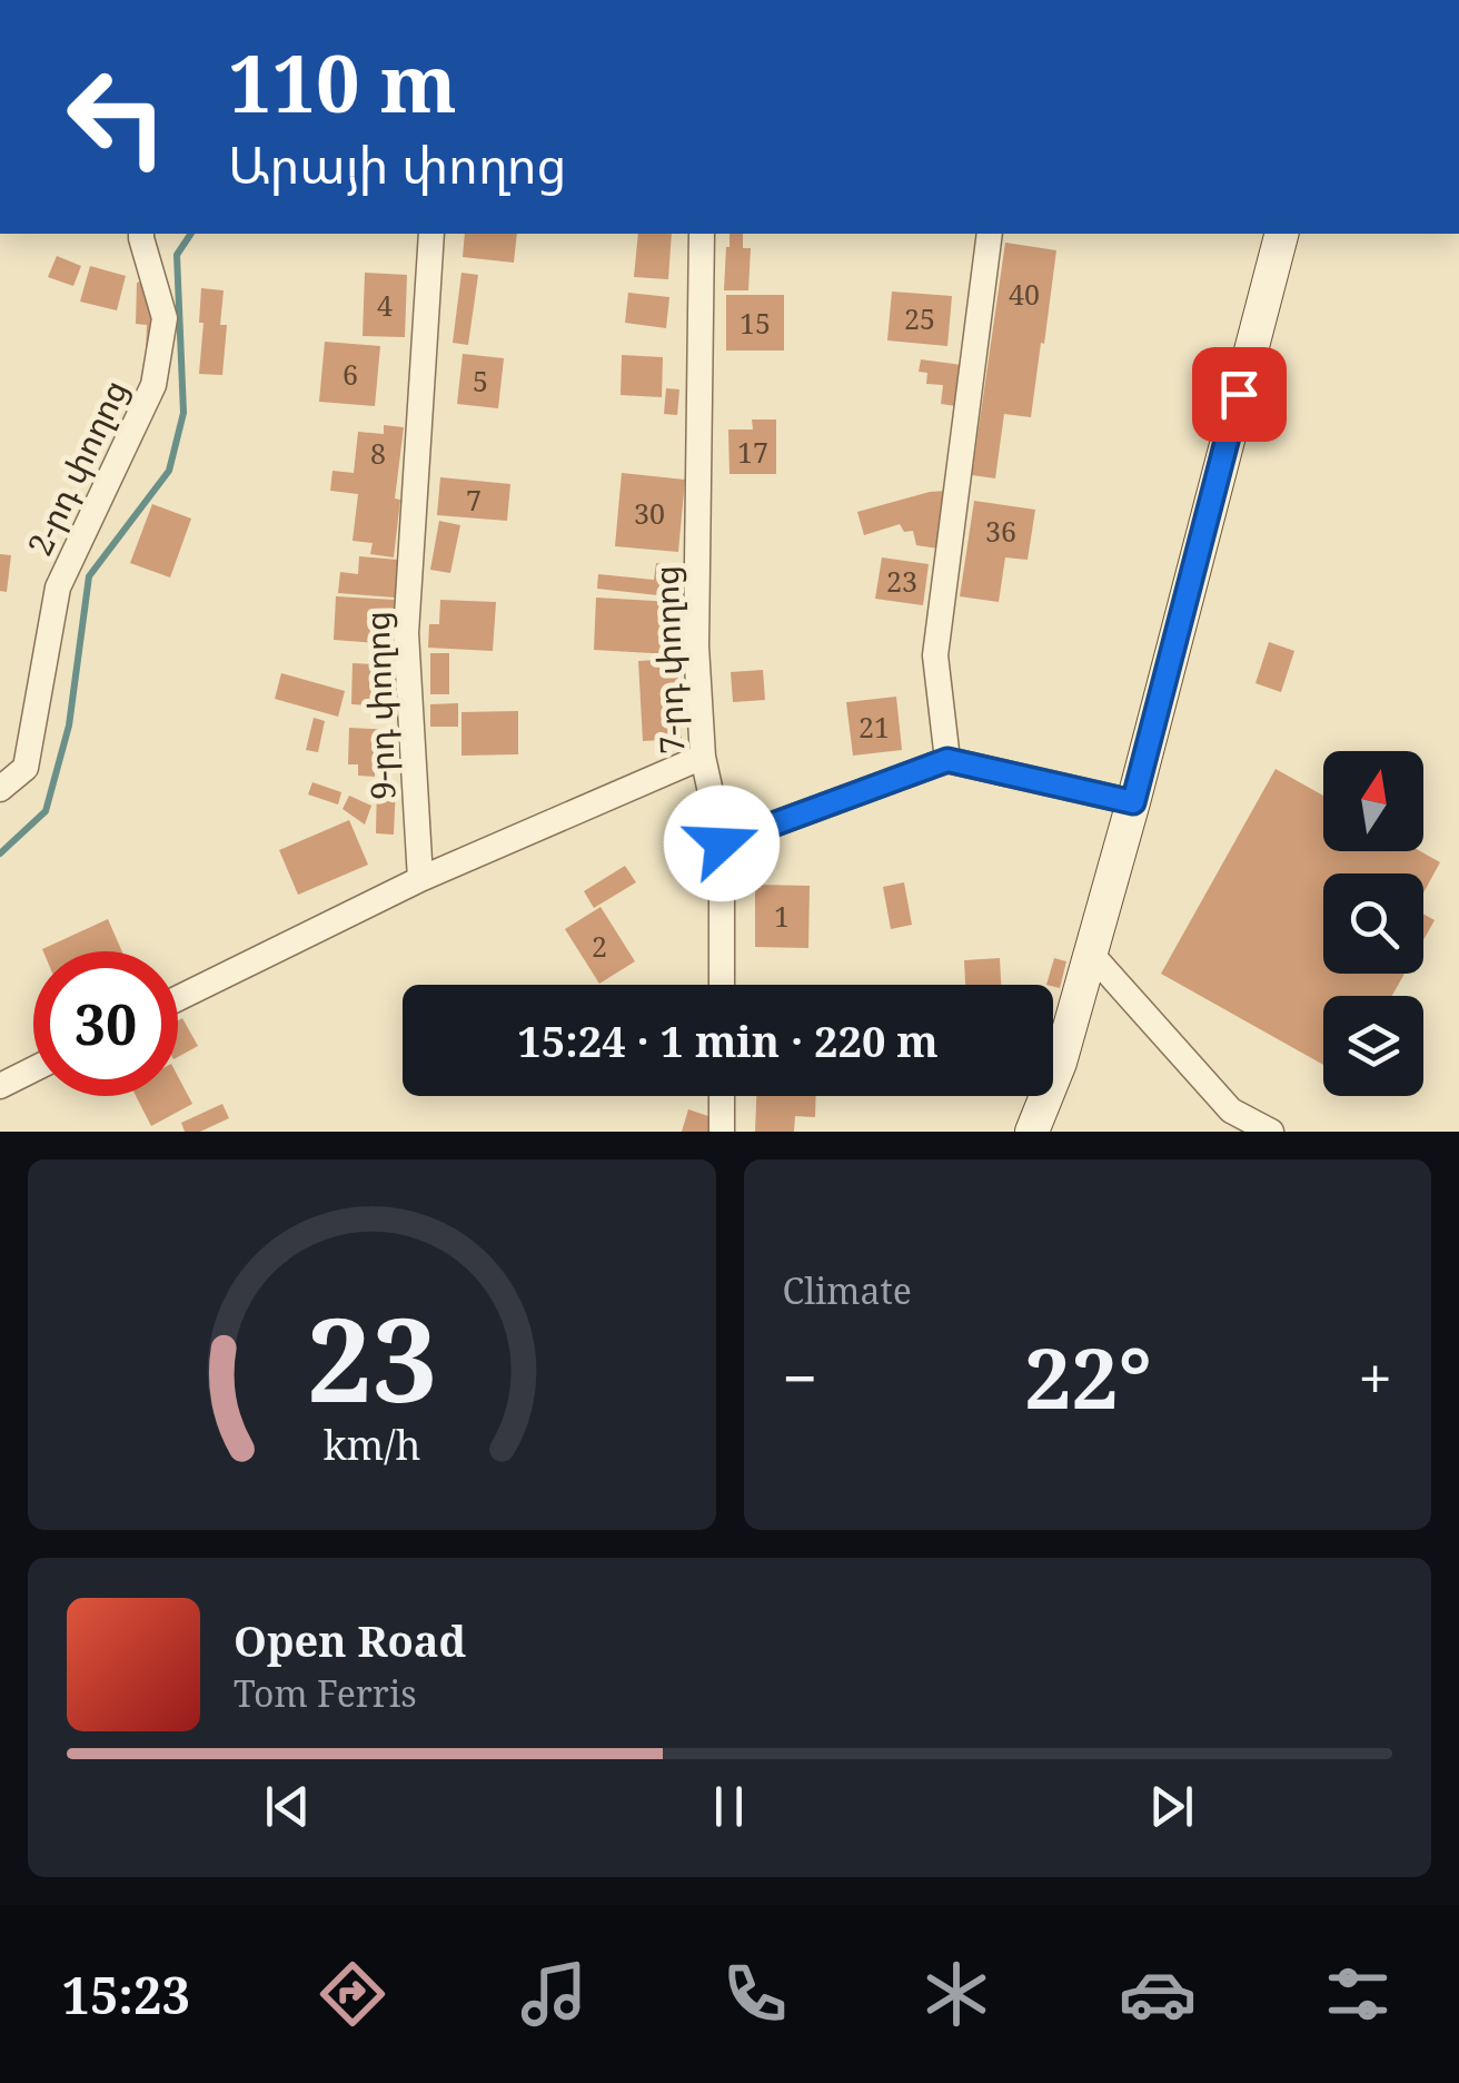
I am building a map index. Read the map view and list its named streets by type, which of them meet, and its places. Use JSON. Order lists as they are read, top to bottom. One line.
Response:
{"streets":{"street":["2-րդ փողոց","7-րդ փողոց","9-րդ փողոց"]},"house_numbers":["40","4","25","15","6","5","17","8","7","30","36","23","21","1","2"],"north":"top","page":{"turn":["110 m","Արայի փողոց"],"limit":"30","trip":"15:24 · 1 min · 220 m","tile":"Climate","heat":["−","22°","+"],"song":["Open Road","Tom Ferris"],"tabs":"15:23","gauge":["23","km/h"]}}
